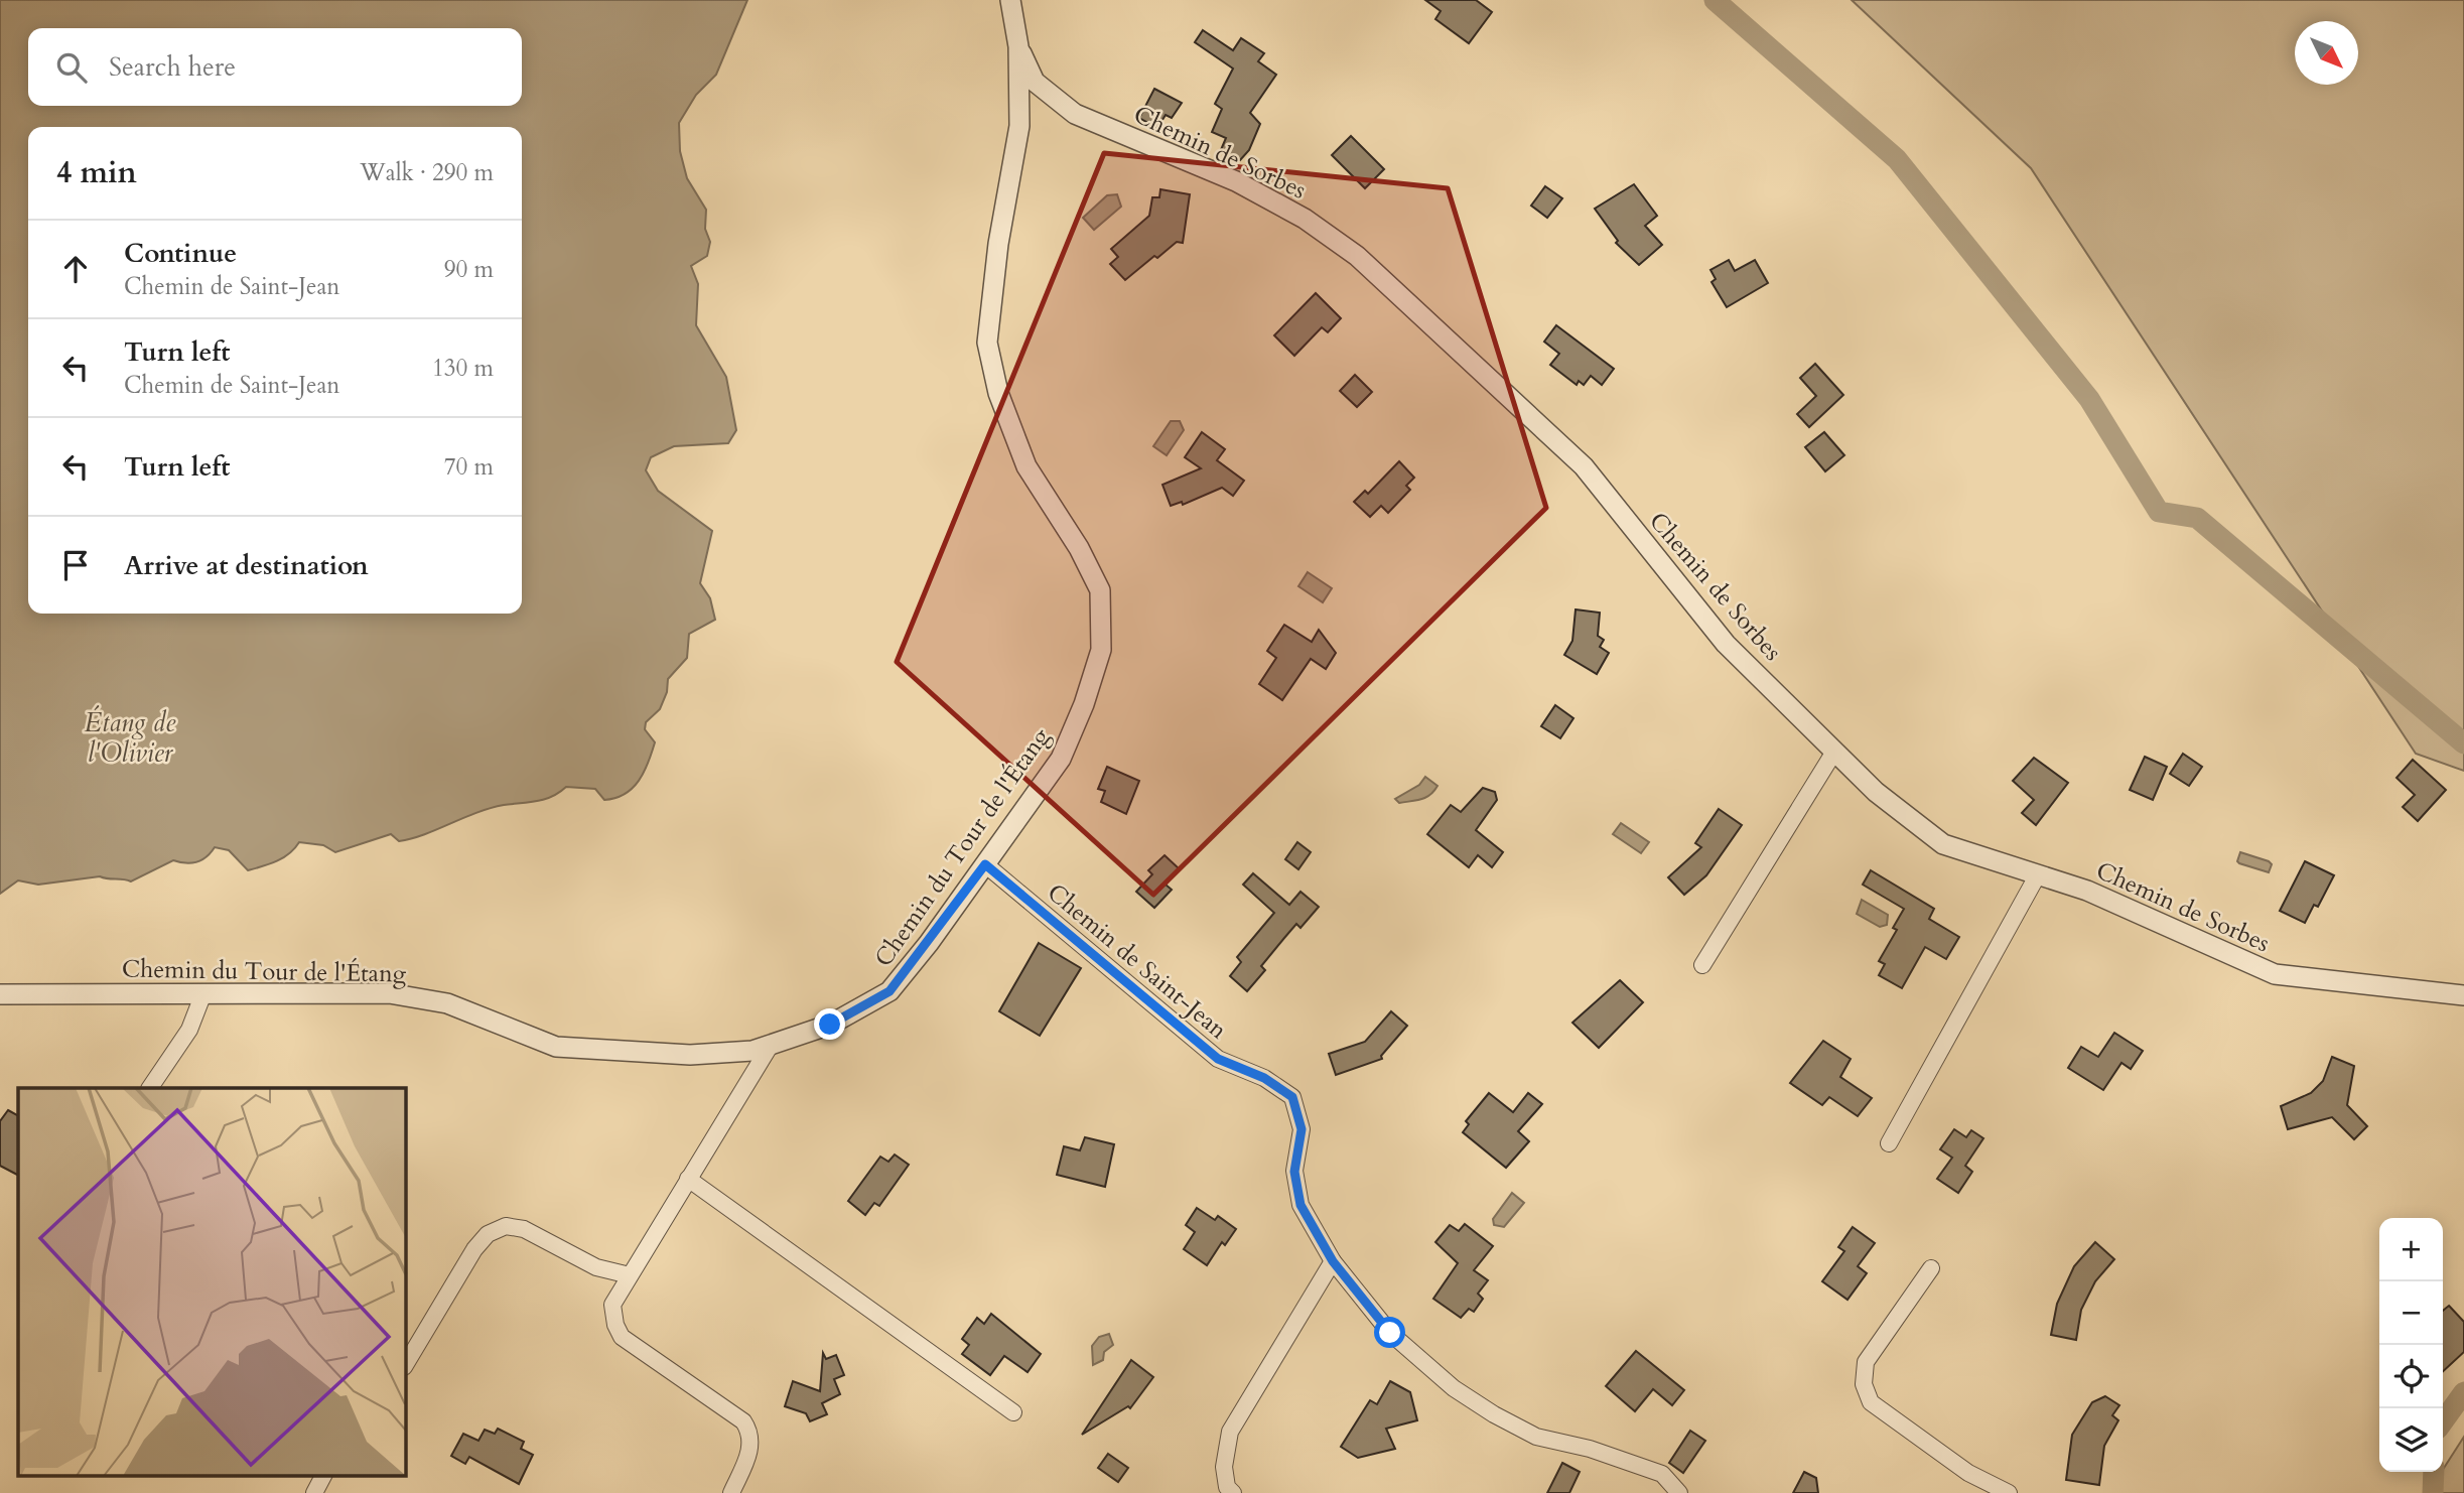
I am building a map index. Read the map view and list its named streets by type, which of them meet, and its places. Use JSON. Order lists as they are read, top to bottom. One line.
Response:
{"streets":{"street":["Chemin de Sorbes","Chemin du Tour de l'Étang","Chemin de Saint-Jean"]},"crossings":[["Chemin de Sorbes","Chemin du Tour de l'Étang"],["Chemin du Tour de l'Étang","Chemin de Saint-Jean"]],"water":["Étang de l'Olivier"],"north":"bottom right","page":{"search":"Search here","heading":["4 min","Walk · 290 m"],"list":[["Continue","Chemin de Saint-Jean","90 m"],["Turn left","Chemin de Saint-Jean","130 m"],["Turn left","70 m"],"Arrive at destination"],"map_buttons":["+","−"]}}
